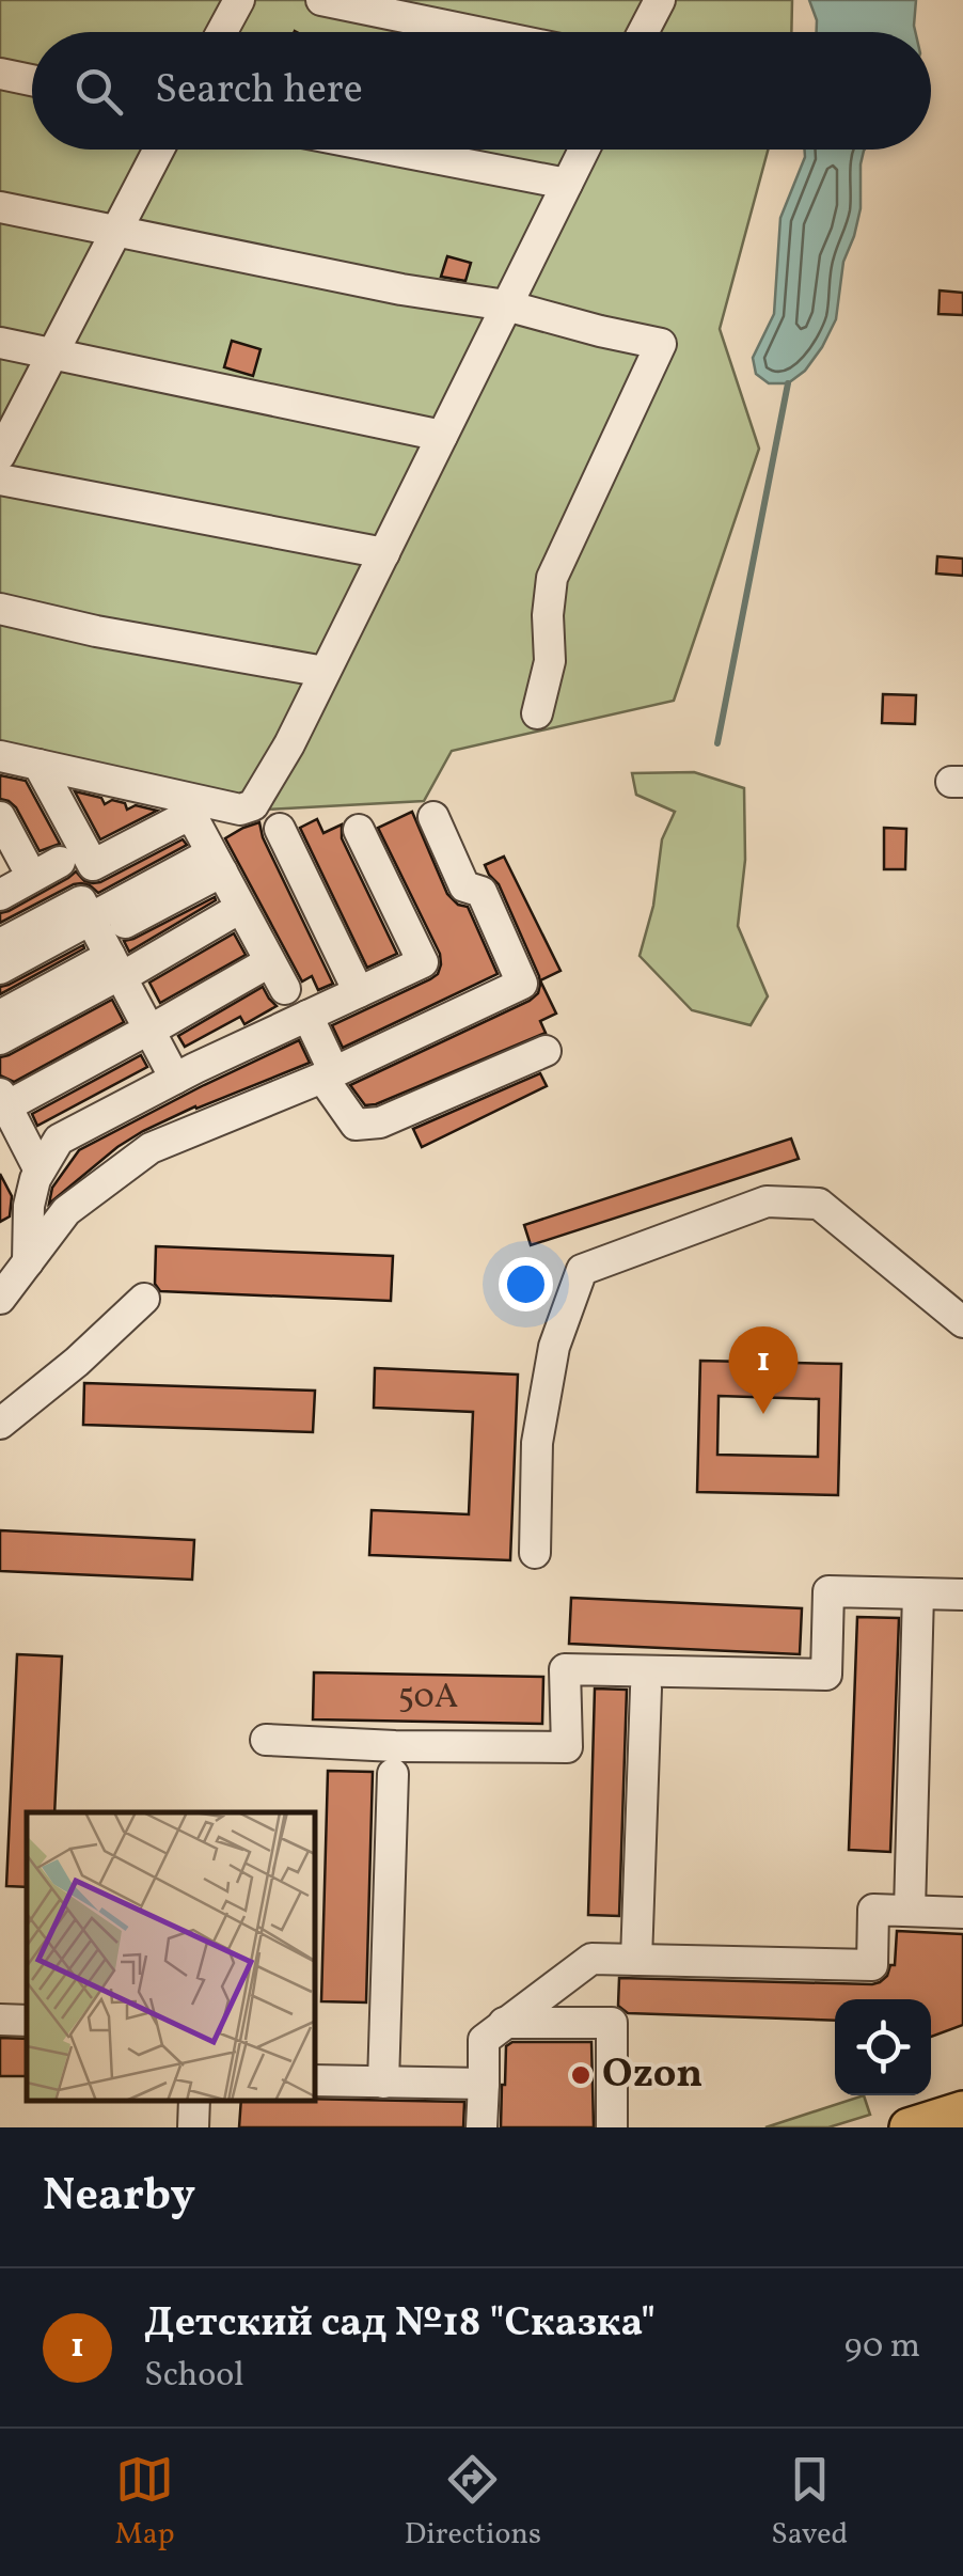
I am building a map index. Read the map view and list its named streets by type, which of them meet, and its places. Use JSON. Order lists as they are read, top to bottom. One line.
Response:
{"places":["Ozon"],"house_numbers":["50А"],"page":{"search":"Search here","pins":"1","heading":"Nearby","list":[{"mark":"1","name":"Детский сад №18 \"Сказка\"","note":"School","value":"90 m"}],"nav":["Map","Directions","Saved"]}}
